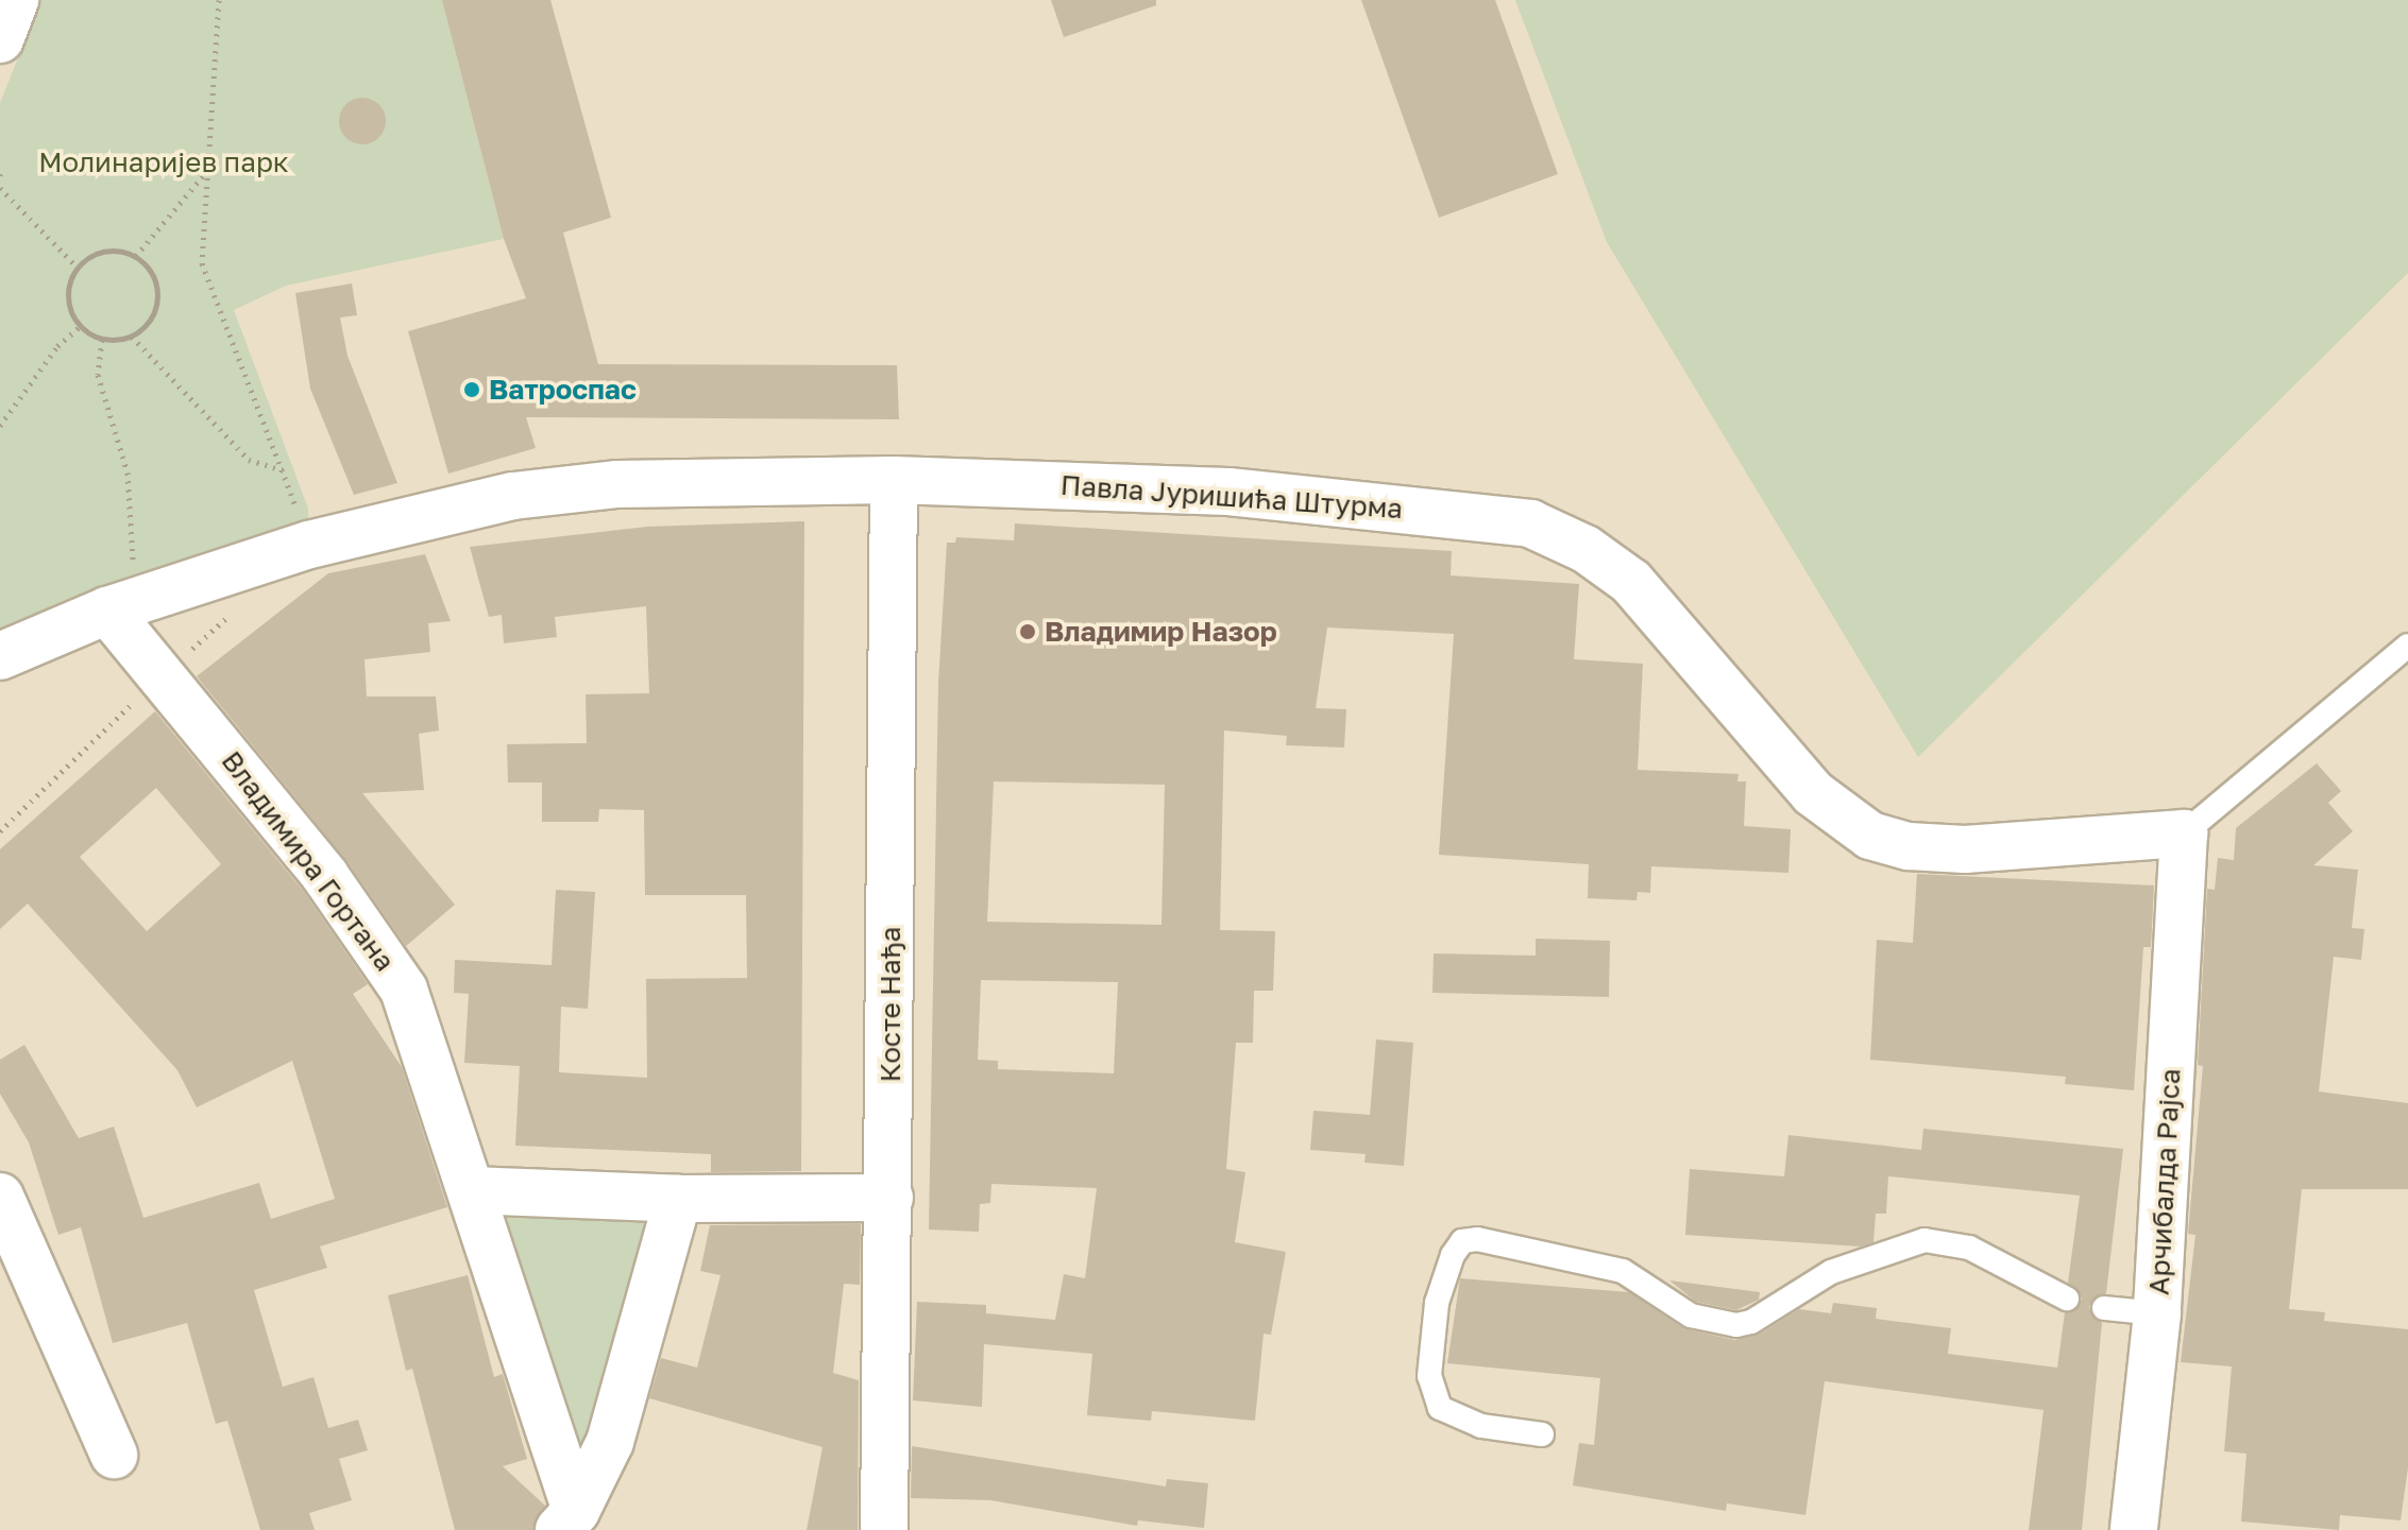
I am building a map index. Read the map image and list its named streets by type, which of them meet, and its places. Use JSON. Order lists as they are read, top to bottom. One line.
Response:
{"streets":{"street":["Павла Јуришића Штурма","Владимира Гортана","Косте Нађа","Арчибалда Рајса"]},"crossings":[["Павла Јуришића Штурма","Владимира Гортана"],["Павла Јуришића Штурма","Косте Нађа"],["Павла Јуришића Штурма","Арчибалда Рајса"]],"parks":["Молинаријев парк"],"places":["Ватроспас","Владимир Назор"]}
